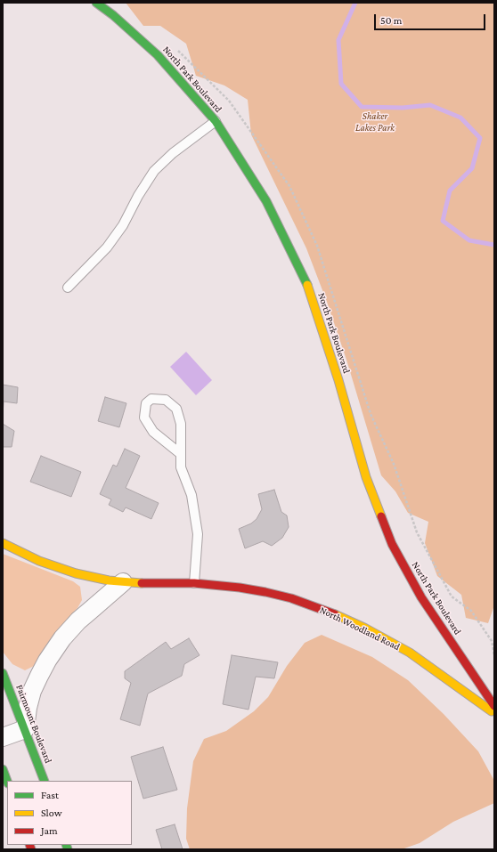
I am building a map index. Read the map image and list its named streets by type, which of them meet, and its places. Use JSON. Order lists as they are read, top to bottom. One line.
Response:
{"streets":{"street":["North Park Boulevard","North Woodland Road","Fairmount Boulevard"]},"parks":["Shaker Lakes Park"],"legend":["Fast","Slow","Jam"],"scale_bar":"50 m"}
